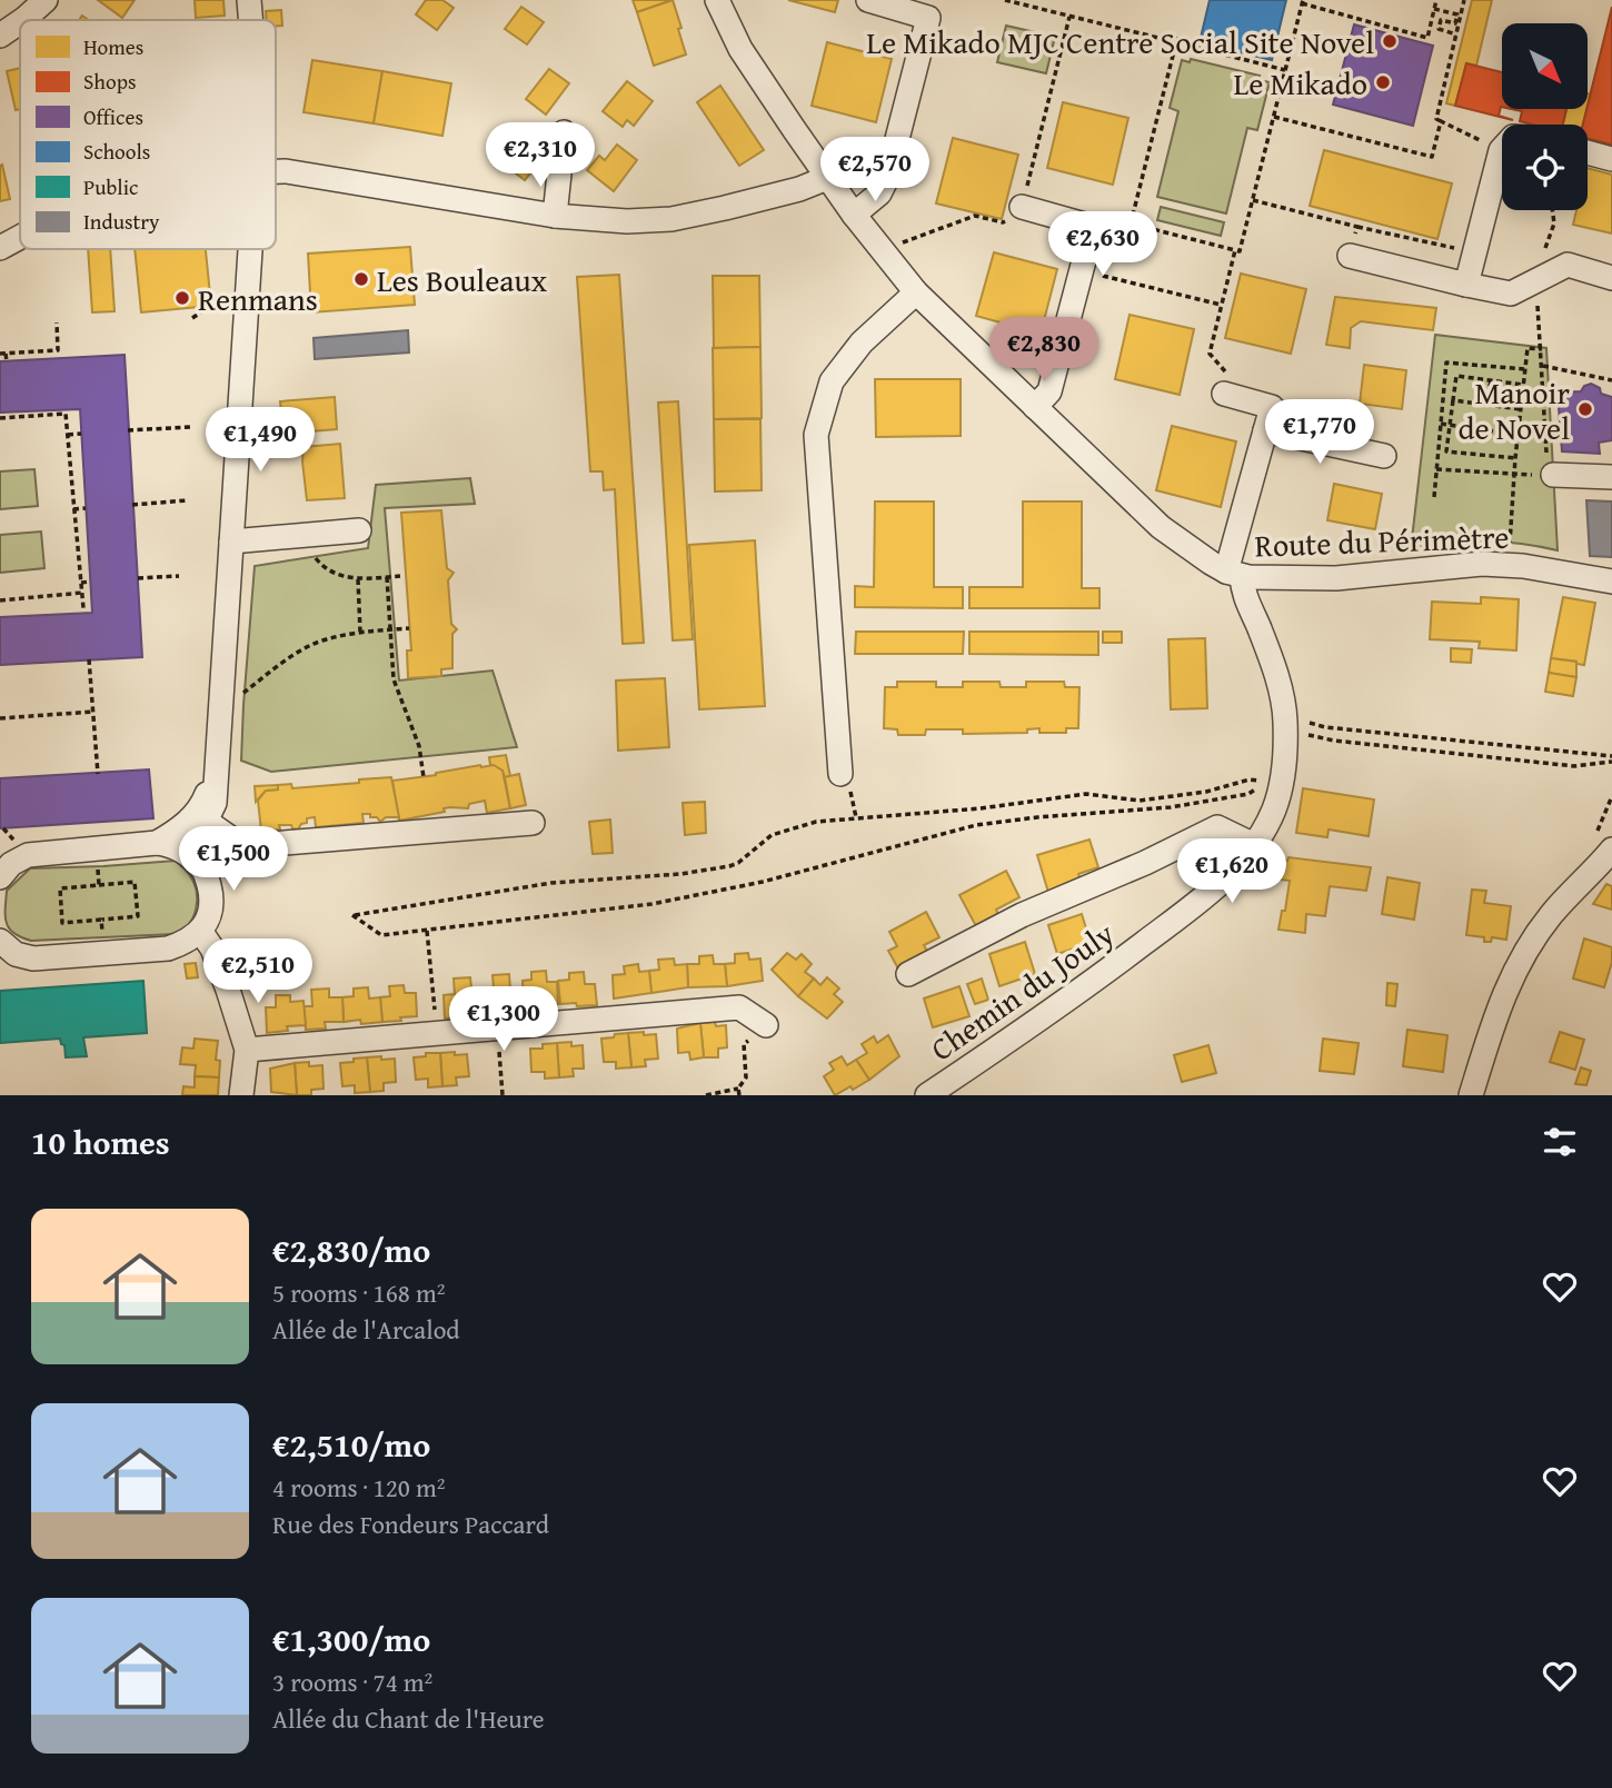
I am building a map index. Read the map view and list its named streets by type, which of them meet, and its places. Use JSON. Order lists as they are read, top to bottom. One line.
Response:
{"streets":{"street":["Route du Périmètre","Chemin du Jouly"]},"crossings":[["Route du Périmètre","Chemin du Jouly"]],"places":["Le Mikado MJC Centre Social Site Novel","Le Mikado","Les Bouleaux","Renmans","Manoir de Novel"],"legend":["Homes","Shops","Offices","Schools","Public","Industry"],"north":"bottom right","page":{"price":["€2,310","€2,570","€2,630","€2,830","€1,770","€1,490","€1,500","€1,620","€2,510","€1,300"],"heading":"10 homes","list":[{"name":"€2,830/mo","note":"5 rooms · 168 m² · Allée de l'Arcalod"},{"name":"€2,510/mo","note":"4 rooms · 120 m² · Rue des Fondeurs Paccard"},{"name":"€1,300/mo","note":"3 rooms · 74 m² · Allée du Chant de l'Heure"}]}}
